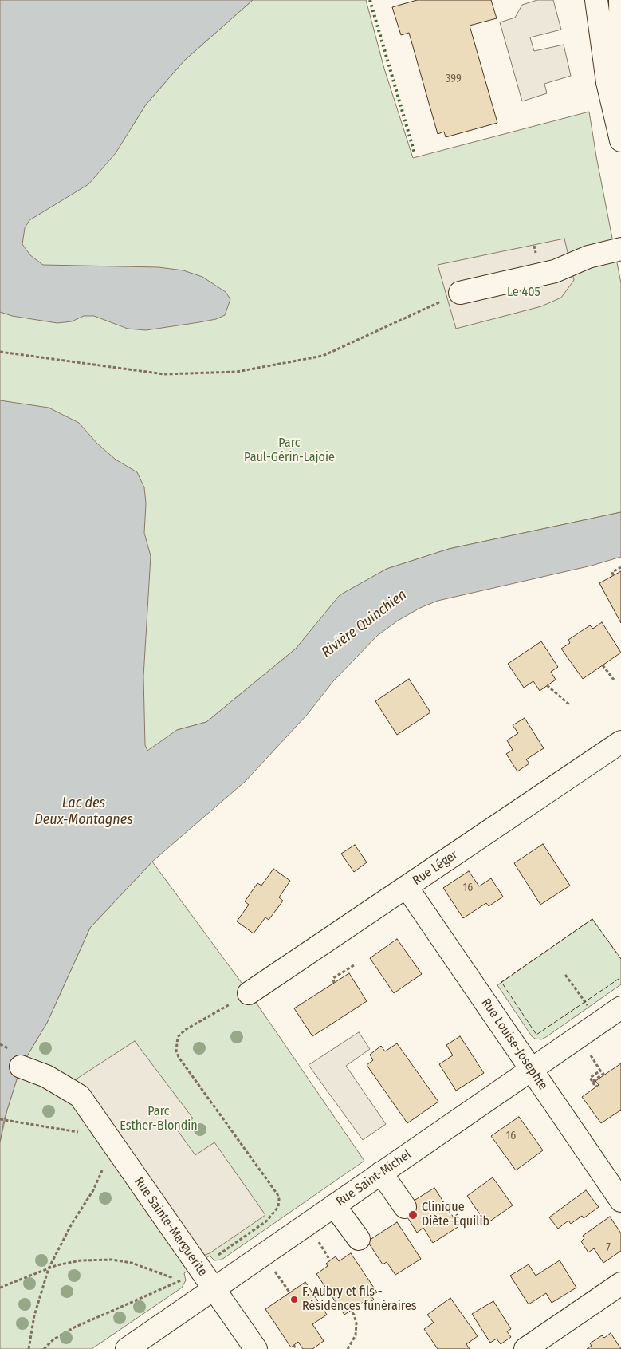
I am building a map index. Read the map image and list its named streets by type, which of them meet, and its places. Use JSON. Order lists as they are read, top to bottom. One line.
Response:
{"streets":{"street":["Rue Léger","Rue Louise-Josephte","Rue Saint-Michel","Rue Sainte-Marguerite"]},"crossings":[["Rue Léger","Rue Louise-Josephte"],["Rue Louise-Josephte","Rue Saint-Michel"],["Rue Saint-Michel","Rue Sainte-Marguerite"]],"water":["Rivière Quinchien","Lac des Deux-Montagnes"],"parks":["Le 405","Parc Paul-Gérin-Lajoie","Parc Esther-Blondin"],"places":["Clinique Diète-Équilib","F. Aubry et fils - Résidences funéraires"],"house_numbers":["399","16","16","7"]}
